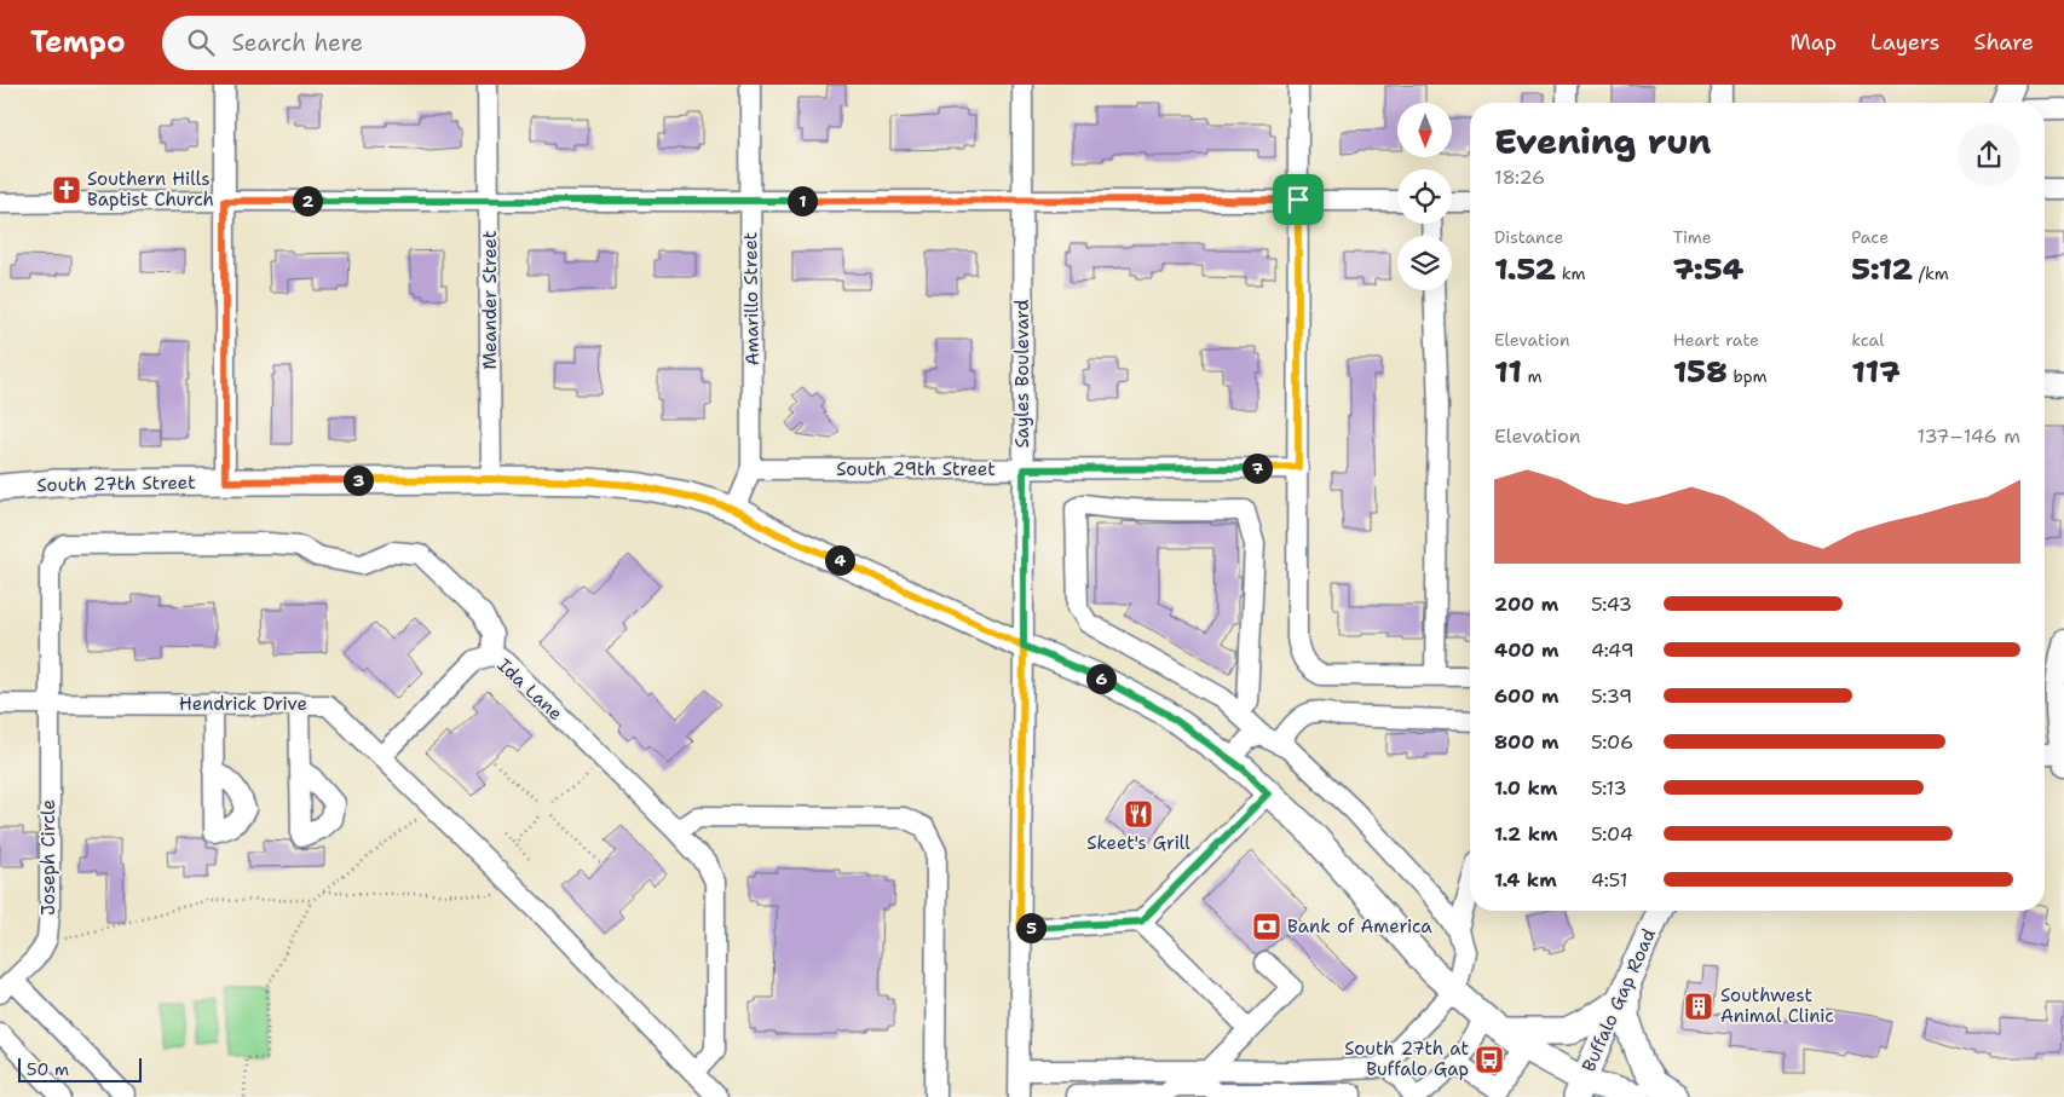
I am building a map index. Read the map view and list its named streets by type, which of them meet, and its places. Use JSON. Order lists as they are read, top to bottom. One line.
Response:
{"streets":{"main road":["South 27th Street","Buffalo Gap Road"],"street":["Amarillo Street","Meander Street","Sayles Boulevard","South 29th Street","Ida Lane","Hendrick Drive","Joseph Circle"]},"crossings":[["Amarillo Street","South 29th Street"],["Amarillo Street","South 27th Street"],["Meander Street","South 27th Street"],["Sayles Boulevard","South 29th Street"],["Sayles Boulevard","South 27th Street"],["South 27th Street","Buffalo Gap Road"],["Ida Lane","Hendrick Drive"],["Ida Lane","Joseph Circle"],["Hendrick Drive","Joseph Circle"]],"places":{"church":["Southern Hills Baptist Church"],"restaurant":["Skeet's Grill"],"bank":["Bank of America"],"building":["Southwest Animal Clinic"],"bus stop":["South 27th at Buffalo Gap"]},"scale_bar":"50 m","north":"bottom","page":{"header":"Tempo","search":"Search here","nav":["Map","Layers","Share"],"heading":["Evening run","18:26"],"pins":["1","2","7","3","4","6","5"],"stats":[["Distance","1.52 km"],["Time","7:54"],["Pace","5:12 /km"],["Elevation","11 m"],["Heart rate","158 bpm"],["kcal","117"]],"chart":["Elevation","137–146 m"],"list":[{"name":"200 m","note":"5:43"},{"name":"400 m","note":"4:49"},{"name":"600 m","note":"5:39"},{"name":"800 m","note":"5:06"},{"name":"1.0 km","note":"5:13"},{"name":"1.2 km","note":"5:04"},{"name":"1.4 km","note":"4:51"}],"scale":"50 m"}}
